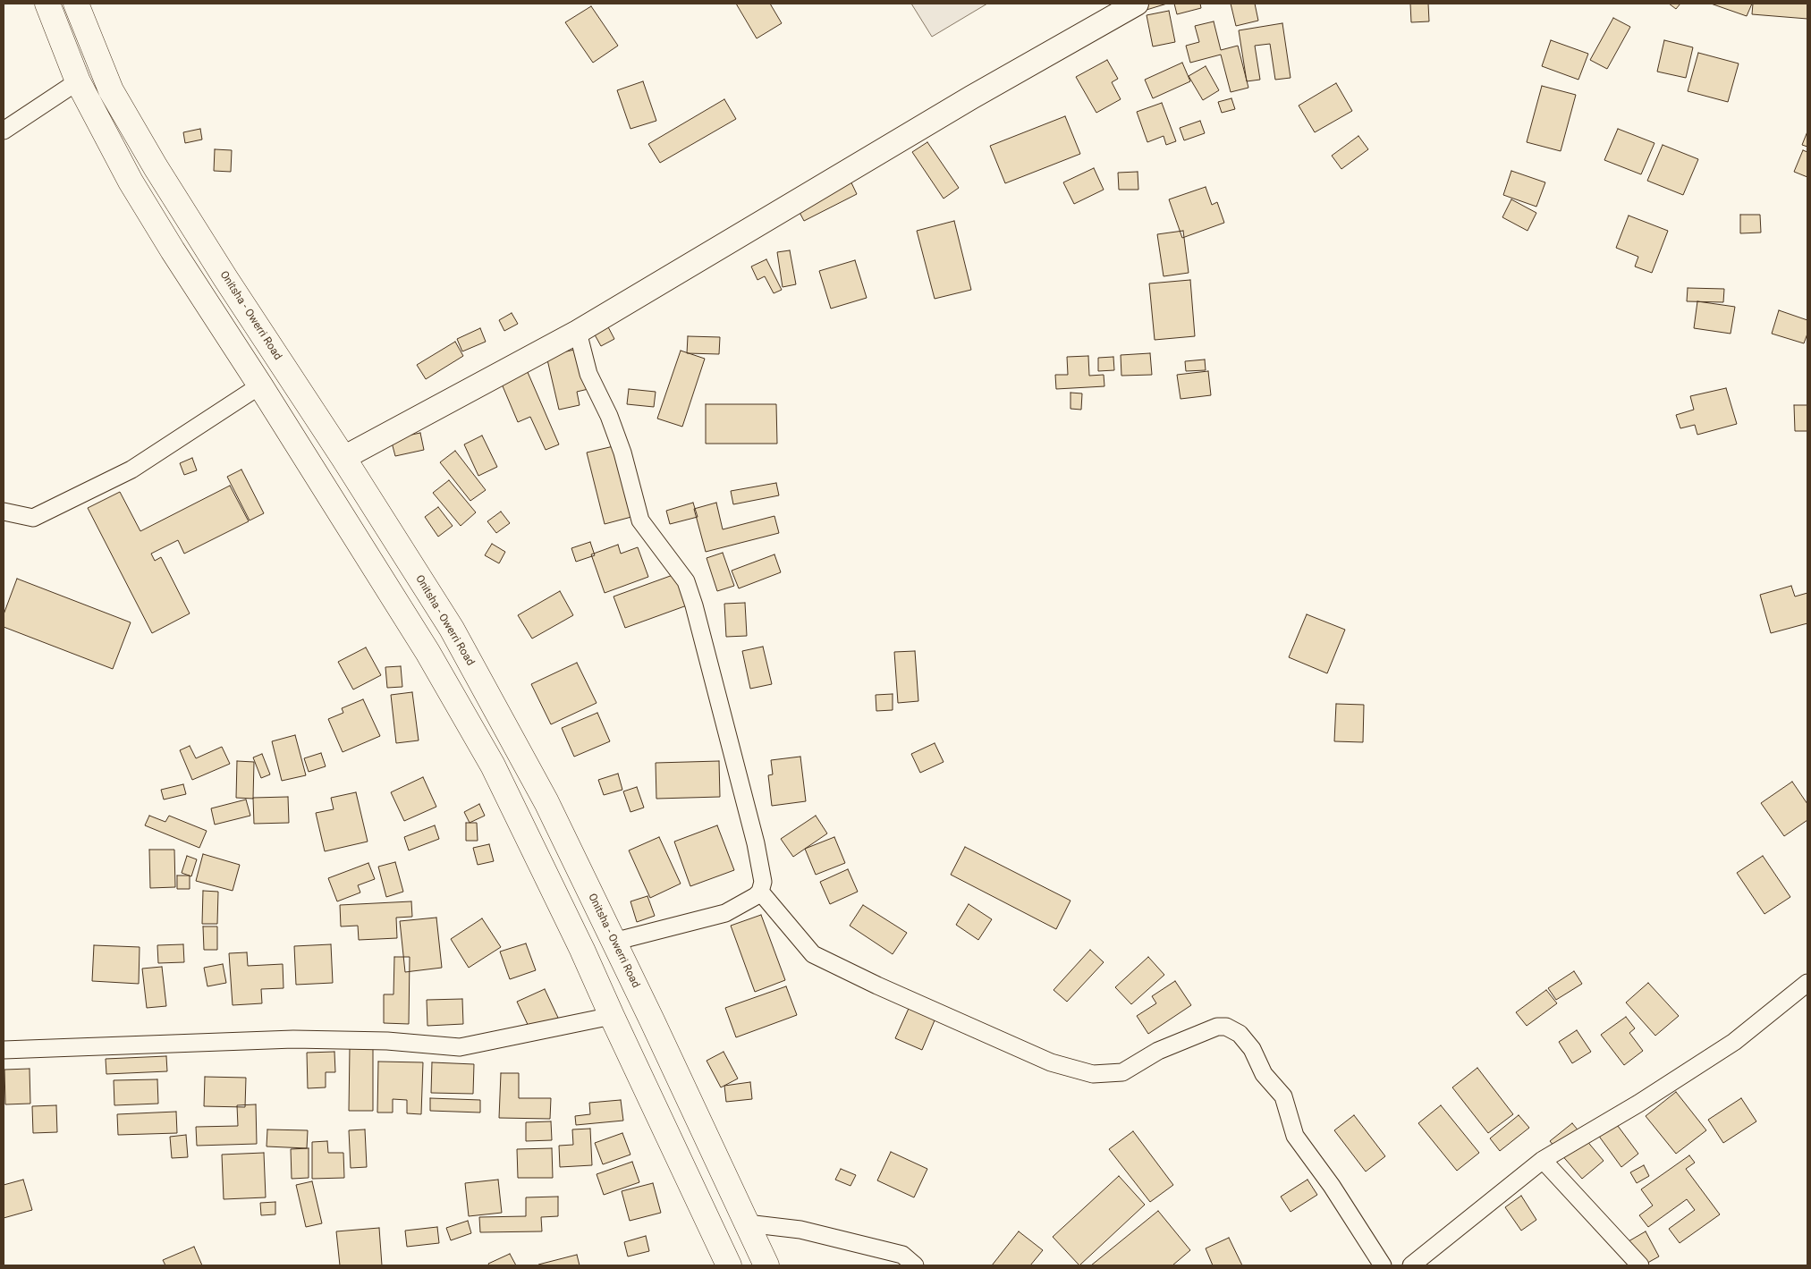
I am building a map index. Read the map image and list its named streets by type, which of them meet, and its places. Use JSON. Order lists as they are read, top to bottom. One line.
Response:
{"streets":{"highway":["Onitsha - Owerri Road"]}}
